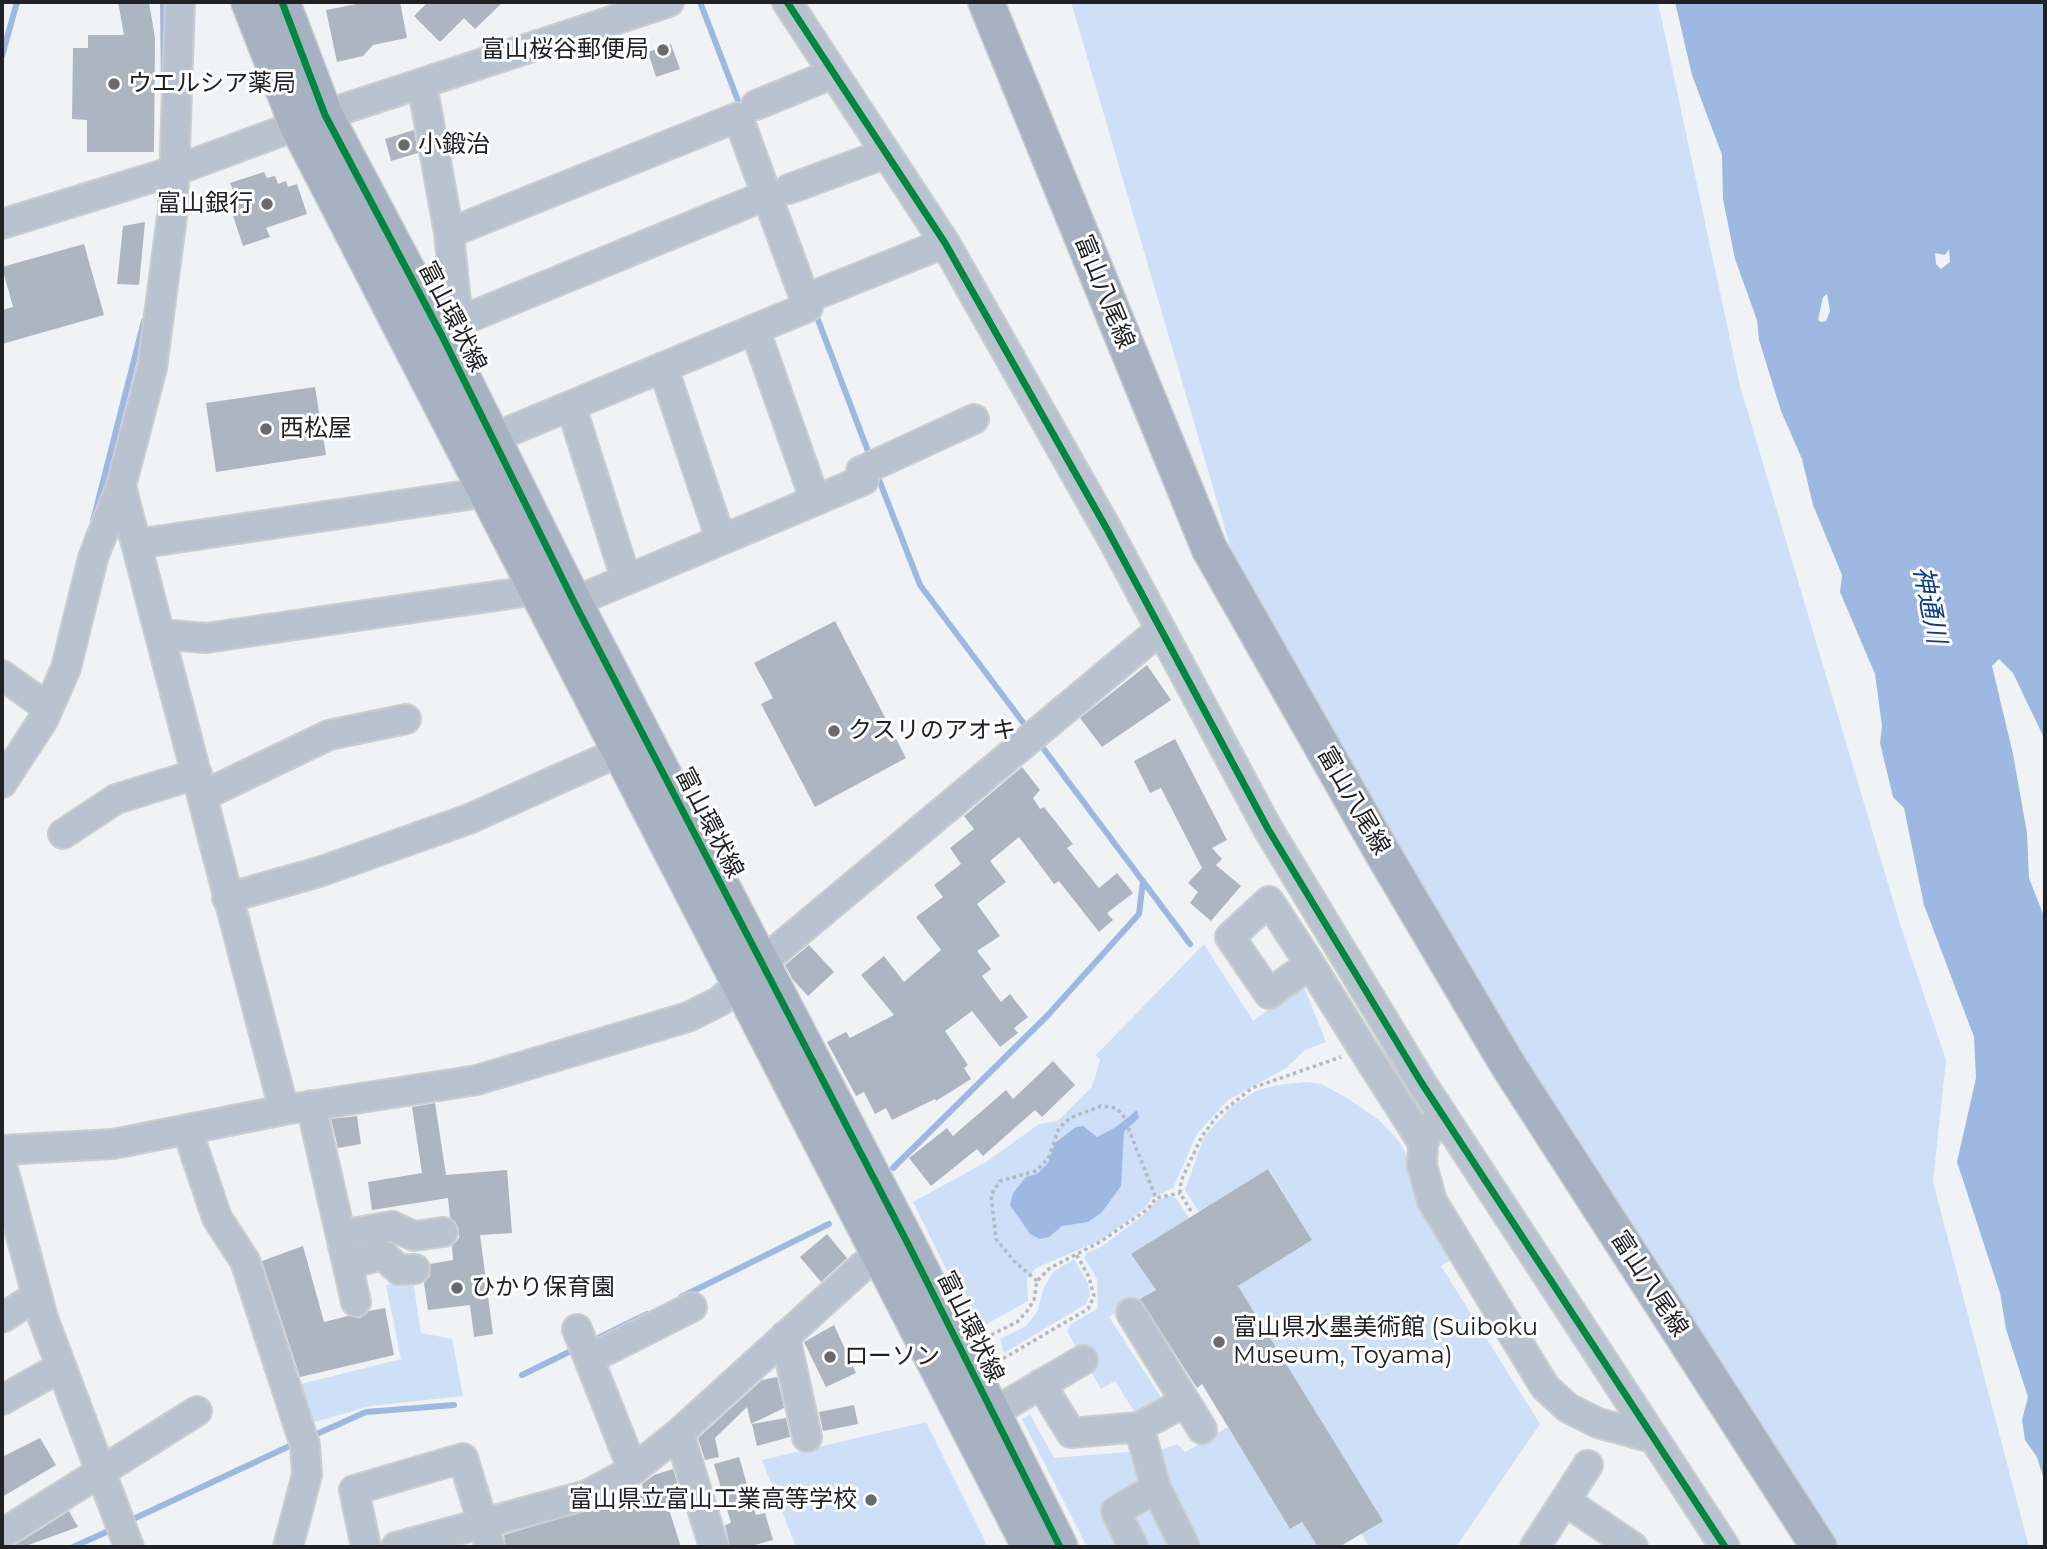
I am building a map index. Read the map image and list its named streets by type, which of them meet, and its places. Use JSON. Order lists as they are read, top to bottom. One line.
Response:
{"streets":{"main road":["富山八尾線","富山環状線"]},"water":["神通川"],"places":["富山桜谷郵便局","ウエルシア薬局","小鍛治","富山銀行","西松屋","クスリのアオキ","ひかり保育園","富山県水墨美術館 (Suiboku Museum, Toyama)","ローソン","富山県立富山工業高等学校"]}
